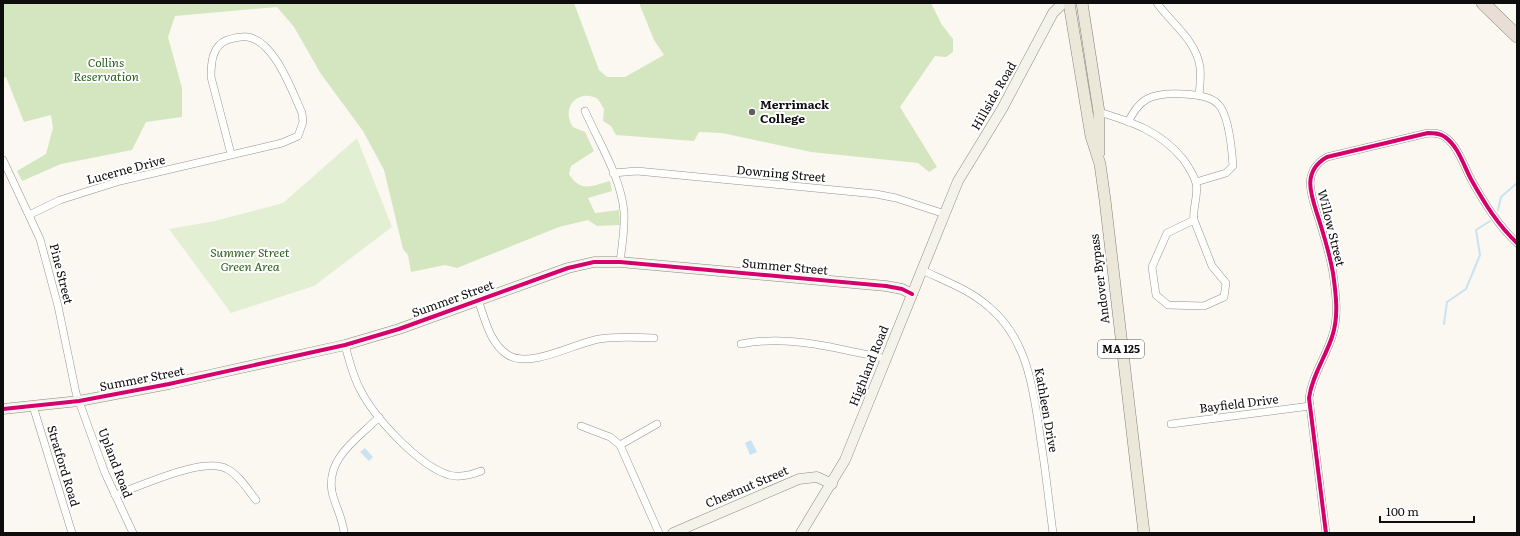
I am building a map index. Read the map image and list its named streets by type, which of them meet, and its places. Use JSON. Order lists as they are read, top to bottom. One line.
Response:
{"streets":{"main road":["Andover Bypass","MA 125"],"street":["Hillside Road","Lucerne Drive","Downing Street","Willow Street","Summer Street","Pine Street","Highland Road","Bayfield Drive","Kathleen Drive","Upland Road","Stratford Road","Chestnut Street"]},"crossings":[["Hillside Road","Highland Road"],["Lucerne Drive","Pine Street"],["Downing Street","Highland Road"],["Willow Street","Bayfield Drive"],["Summer Street","Pine Street"],["Summer Street","Highland Road"],["Summer Street","Upland Road"],["Summer Street","Stratford Road"],["Pine Street","Upland Road"],["Highland Road","Kathleen Drive"],["Highland Road","Chestnut Street"]],"parks":["Collins Reservation","Summer Street Green Area"],"places":["Merrimack College"],"scale_bar":"100 m"}
